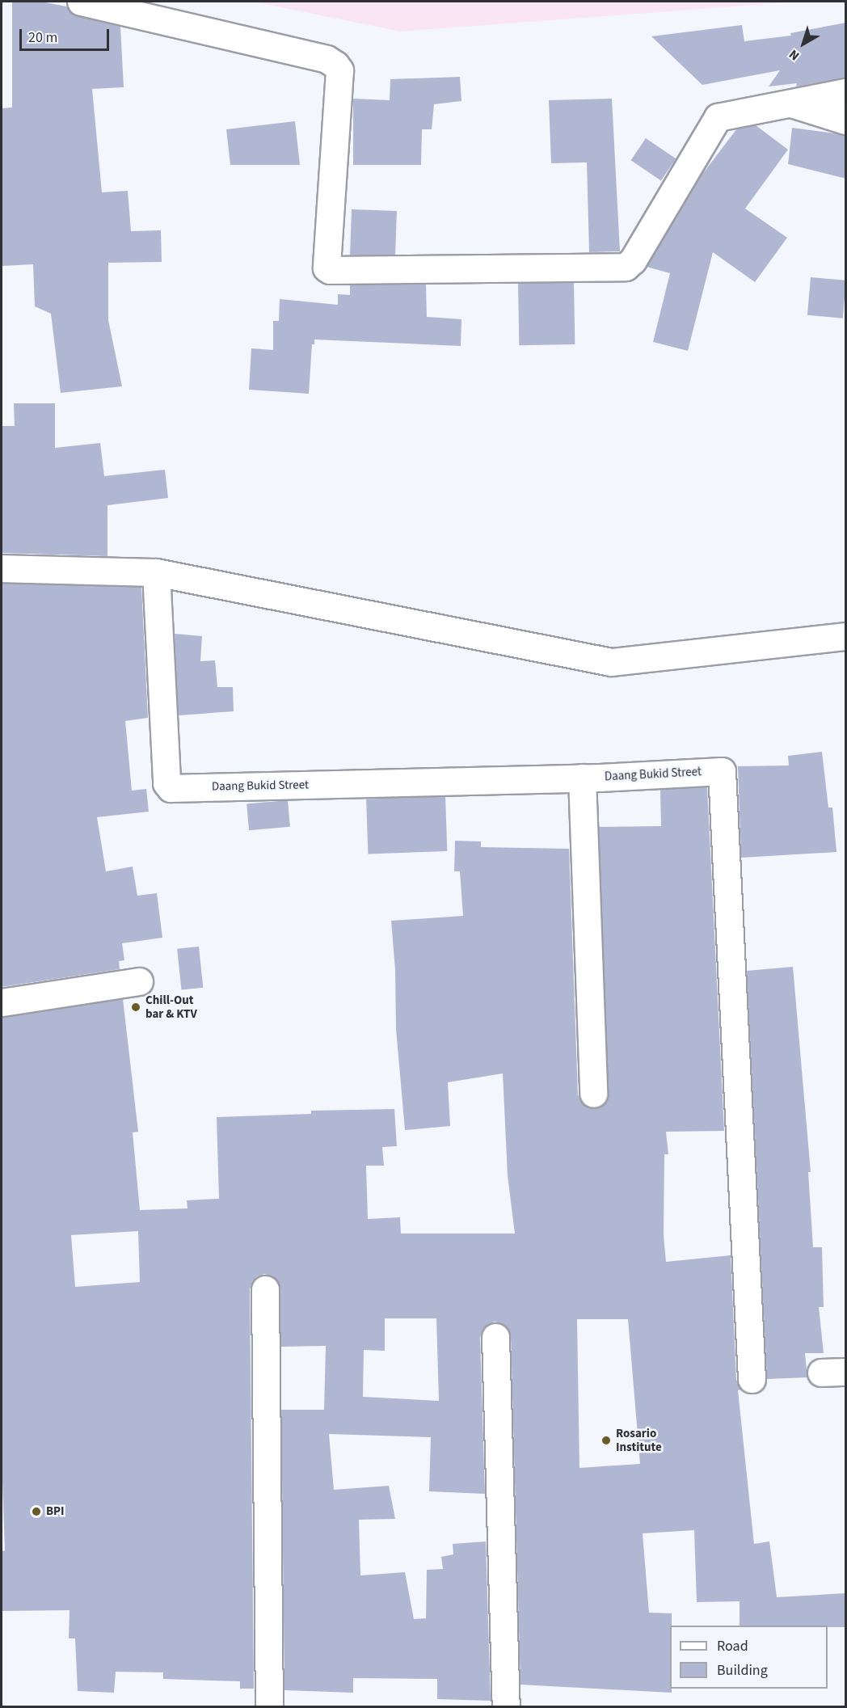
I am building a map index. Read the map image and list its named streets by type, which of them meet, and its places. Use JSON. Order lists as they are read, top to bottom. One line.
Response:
{"streets":{"street":["Daang Bukid Street"]},"places":["Chill-Out bar & KTV","Rosario Institute","BPI"],"legend":["Road","Building"],"scale_bar":"20 m","north":"bottom left"}
